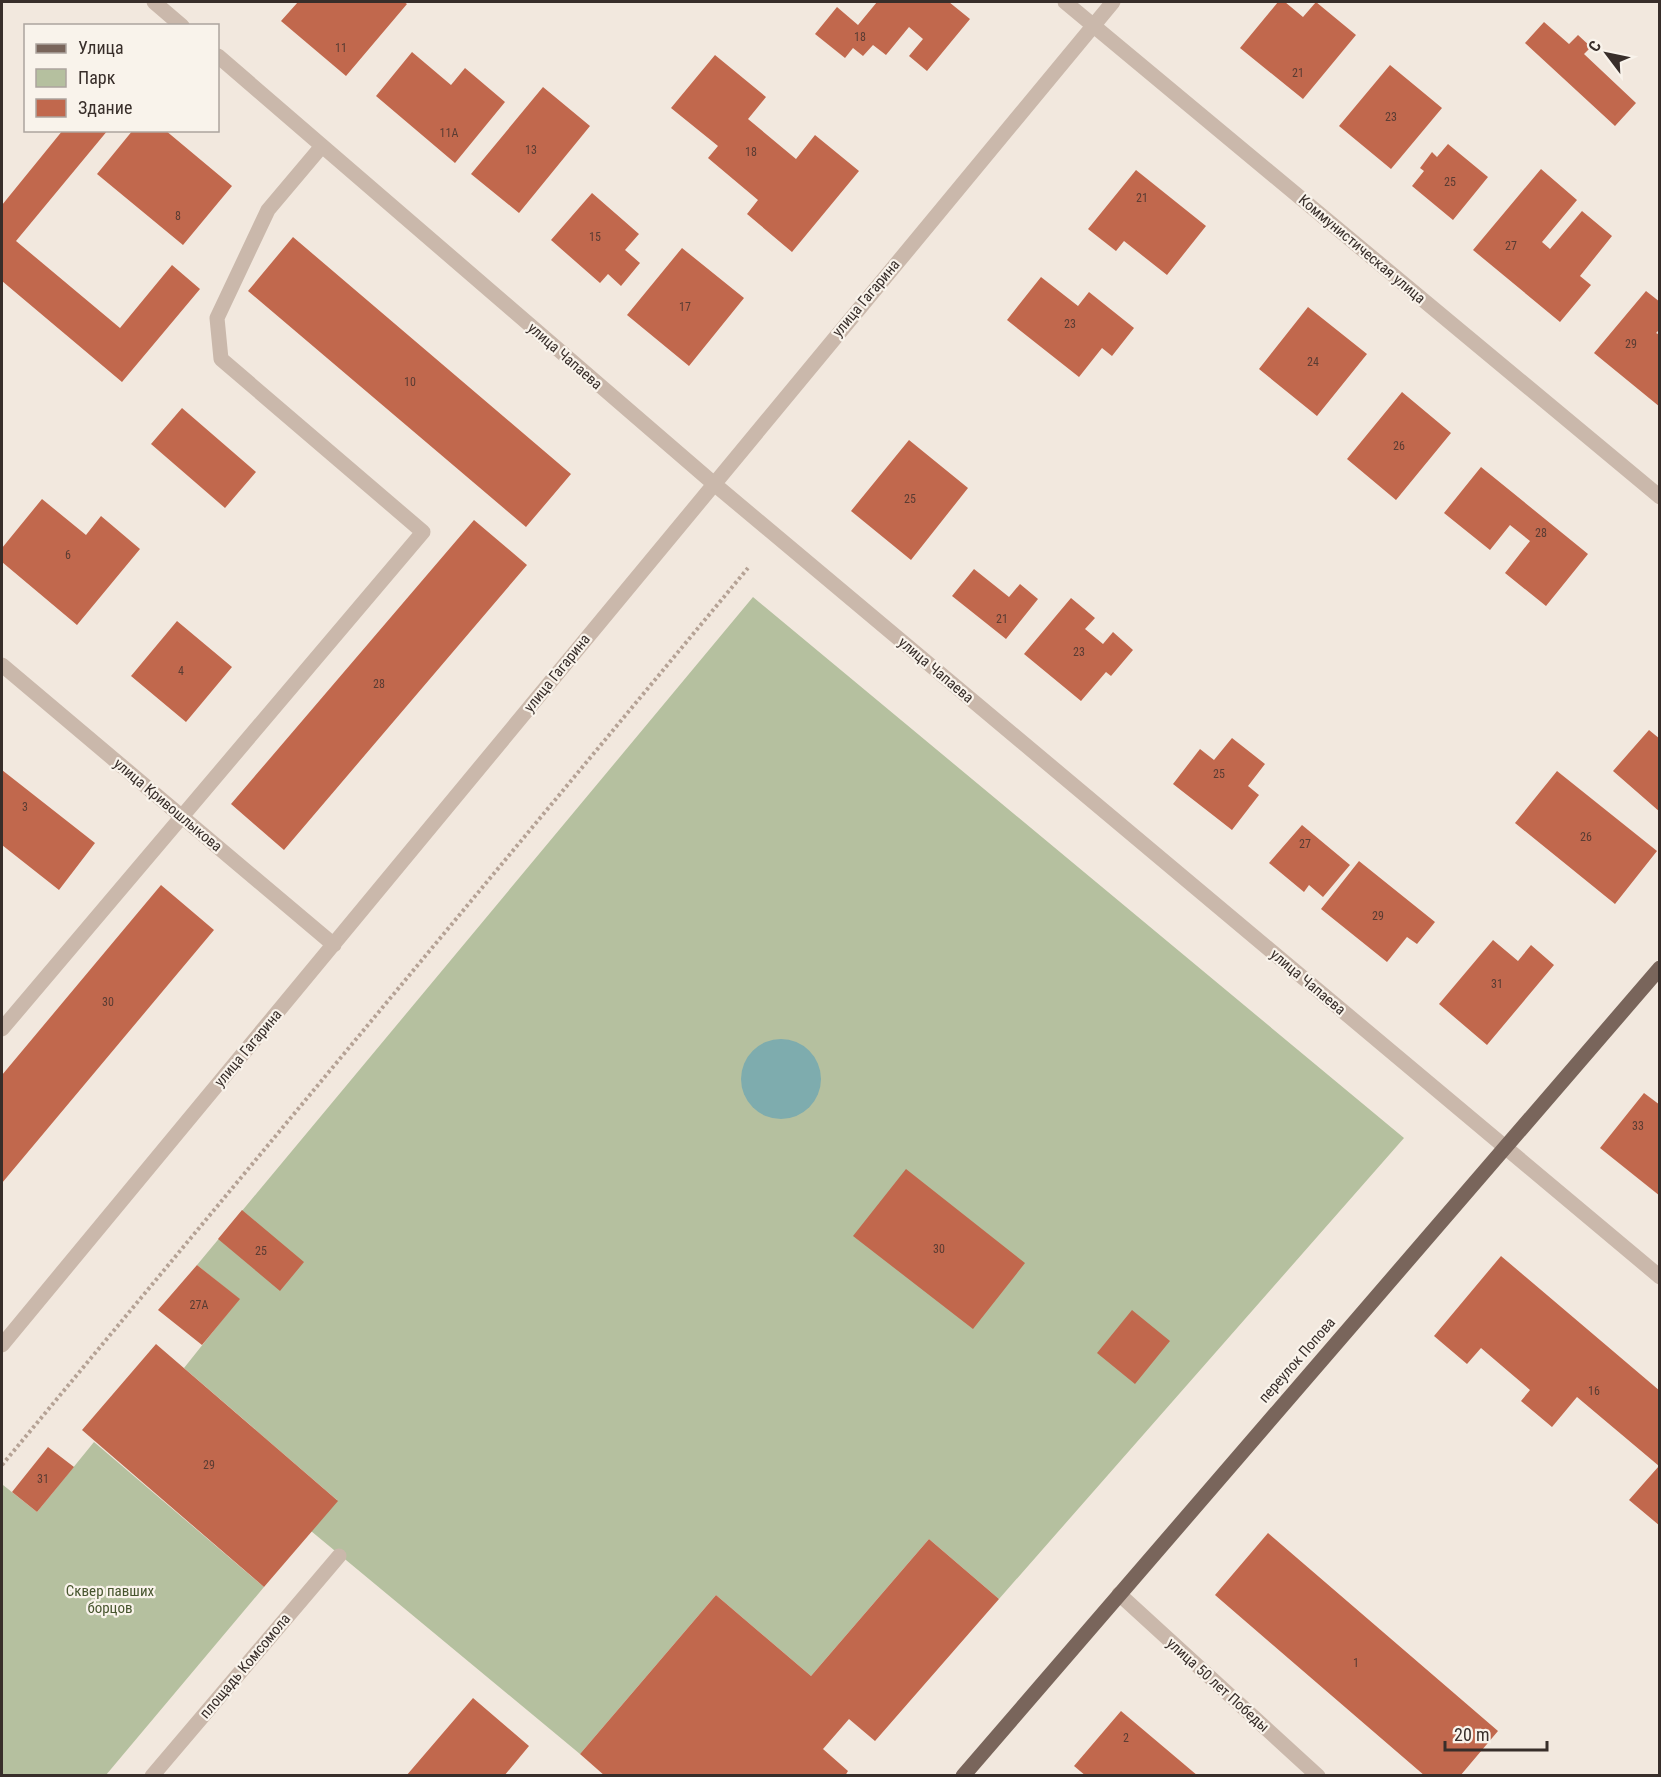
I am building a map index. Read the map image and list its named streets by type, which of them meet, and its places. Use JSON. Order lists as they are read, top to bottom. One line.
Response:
{"streets":{"main road":["переулок Попова"],"street":["Коммунистическая улица","улица Гагарина","улица Чапаева","улица Кривошлыкова","площадь Комсомола","улица 50 лет Победы"]},"crossings":[["Коммунистическая улица","улица Гагарина"],["улица Гагарина","улица Чапаева"],["улица Гагарина","улица Кривошлыкова"],["улица Чапаева","переулок Попова"],["переулок Попова","улица 50 лет Победы"]],"parks":["Сквер павших борцов"],"house_numbers":["18","11","21","23","11А","13","18","25","21","8","15","27","17","23","29","24","10","26","25","28","6","21","23","4","28","25","3","26","27","29","31","30","33","30","25","27А","16","29","31","1","2"],"legend":["Улица","Парк","Здание"],"scale_bar":"20 m","north":"top left"}
